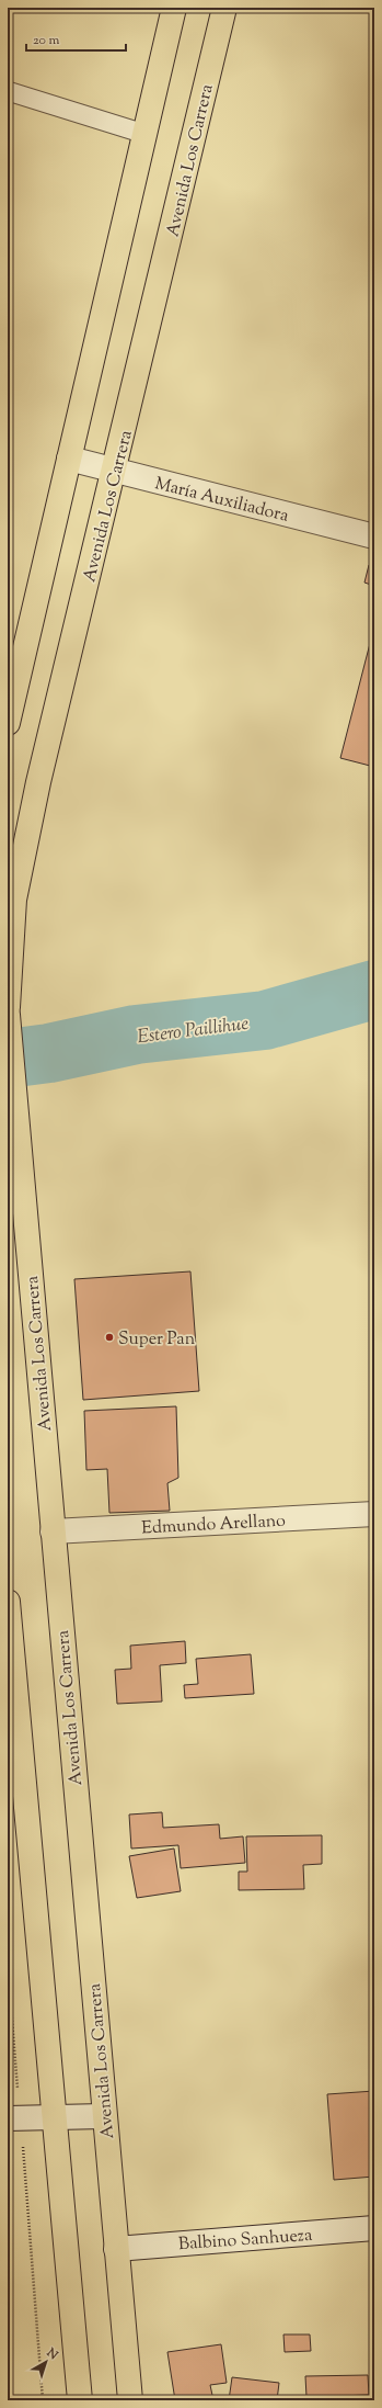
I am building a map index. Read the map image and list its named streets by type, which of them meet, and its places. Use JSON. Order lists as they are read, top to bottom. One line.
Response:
{"streets":{"main road":["Avenida Los Carrera"],"street":["María Auxiliadora","Edmundo Arellano","Balbino Sanhueza"]},"crossings":[["Avenida Los Carrera","María Auxiliadora"],["Avenida Los Carrera","Edmundo Arellano"],["Avenida Los Carrera","Balbino Sanhueza"]],"water":["Estero Paillihue"],"places":["Super Pan"],"scale_bar":"20 m","north":"top right"}
